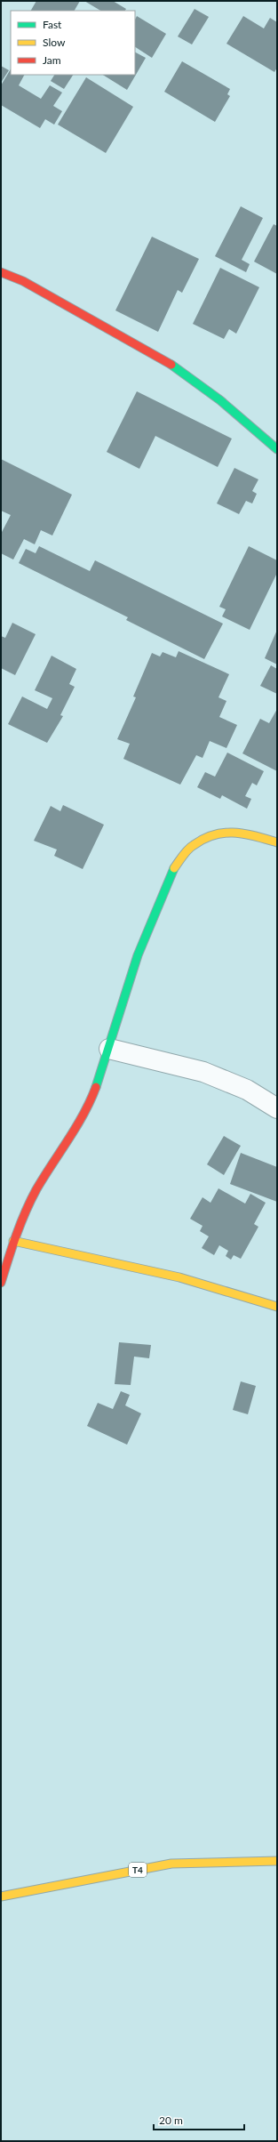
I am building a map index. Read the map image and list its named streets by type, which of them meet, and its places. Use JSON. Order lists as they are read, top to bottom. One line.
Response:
{"streets":{"main road":["T4"]},"legend":["Fast","Slow","Jam"],"scale_bar":"20 m"}
